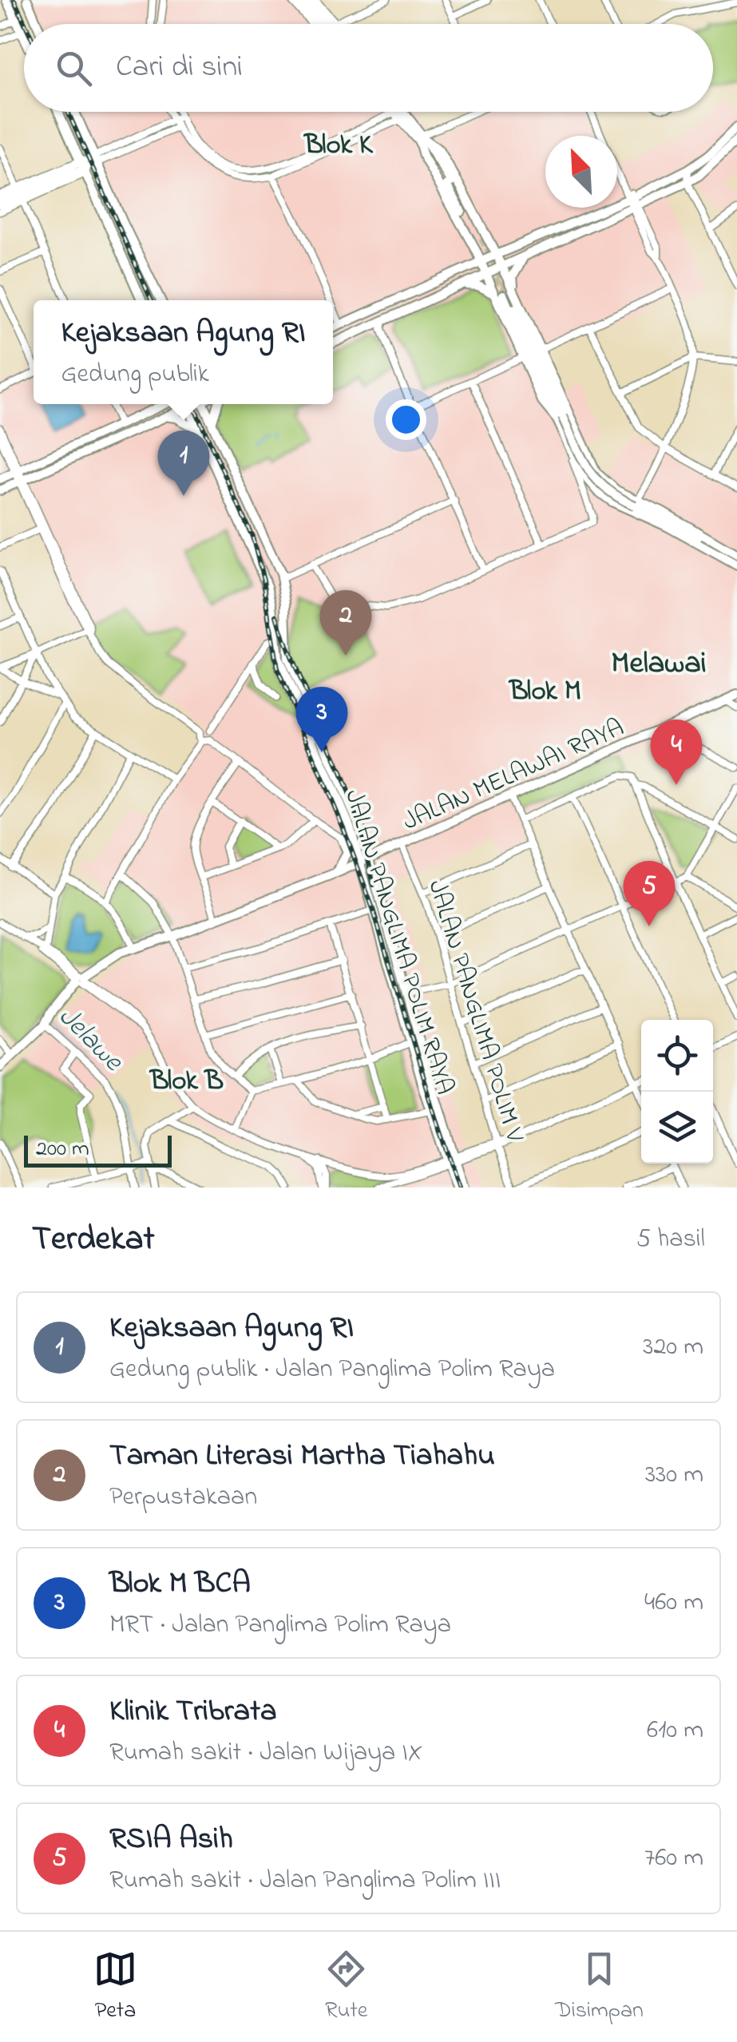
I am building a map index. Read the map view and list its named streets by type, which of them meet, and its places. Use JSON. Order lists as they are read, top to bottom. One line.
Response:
{"streets":{"main road":["JALAN MELAWAI RAYA","JALAN PANGLIMA POLIM RAYA"],"street":["JALAN PANGLIMA POLIM V"]},"crossings":[["JALAN MELAWAI RAYA","JALAN PANGLIMA POLIM RAYA"],["JALAN MELAWAI RAYA","JALAN PANGLIMA POLIM V"]],"districts":["Blok K","Melawai","Blok M","Blok B"],"water":["Jelawe"],"scale_bar":"200 m","north":"top left","page":{"search":"Cari di sini","popup":["Kejaksaan Agung RI","Gedung publik"],"pins":["1","2","3","4","5"],"scale":"200 m","heading":["Terdekat","5 hasil"],"list":[{"mark":"1","name":"Kejaksaan Agung RI","note":"Gedung publik · Jalan Panglima Polim Raya","value":"320 m"},{"mark":"2","name":"Taman Literasi Martha Tiahahu","note":"Perpustakaan","value":"330 m"},{"mark":"3","name":"Blok M BCA","note":"MRT · Jalan Panglima Polim Raya","value":"460 m"},{"mark":"4","name":"Klinik Tribrata","note":"Rumah sakit · Jalan Wijaya IX","value":"610 m"},{"mark":"5","name":"RSIA Asih","note":"Rumah sakit · Jalan Panglima Polim III","value":"760 m"}],"nav":["Peta","Rute","Disimpan"]}}
